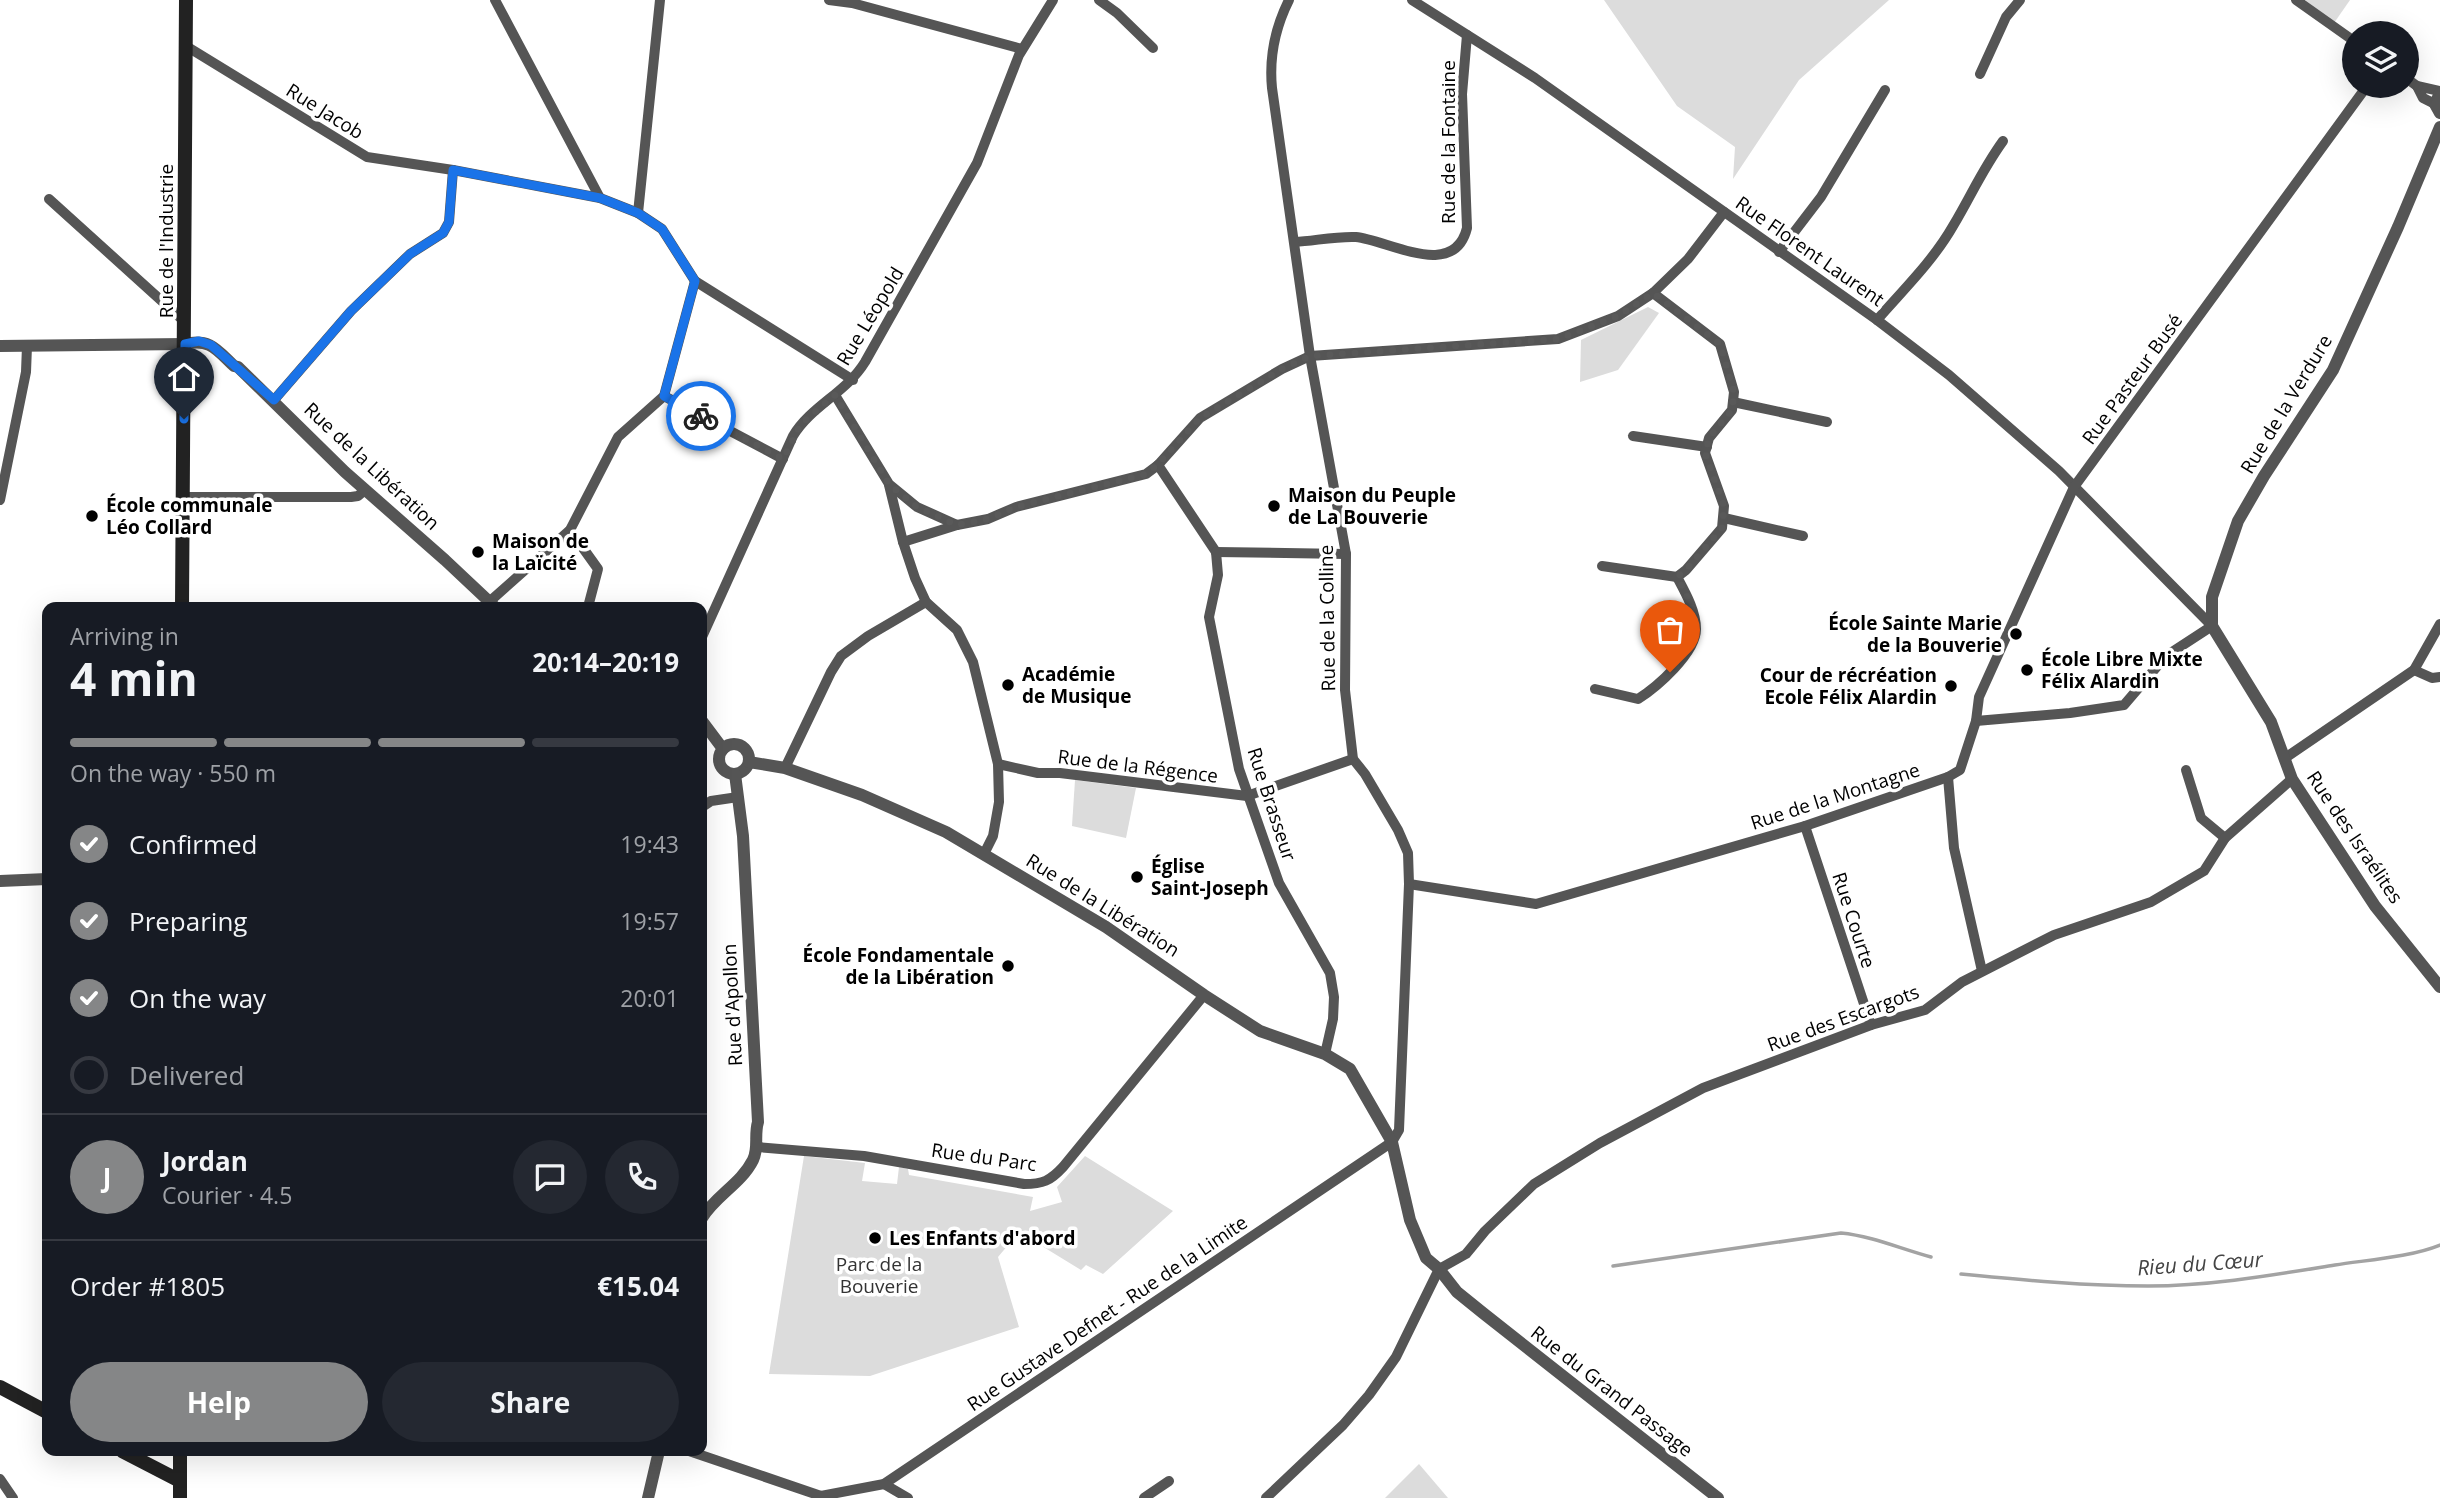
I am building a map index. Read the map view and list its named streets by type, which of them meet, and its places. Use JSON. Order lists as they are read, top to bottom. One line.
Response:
{"streets":{"main road":["Rue de l'Industrie"],"street":["Rue Jacob","Rue de la Fontaine","Rue Florent Laurent","Rue Léopold","Rue Pasteur Busé","Rue de la Verdure","Rue de la Libération","Rue de la Colline","Rue de la Régence","Rue de la Montagne","Rue Brasseur","Rue des Israélites","Rue Courte","Rue d'Apollon","Rue des Escargots","Rue du Parc","Rue Gustave Defnet - Rue de la Limite","Rue du Grand Passage"]},"crossings":[["Rue Jacob","Rue de l'Industrie"],["Rue Jacob","Rue Léopold"],["Rue de la Fontaine","Rue Florent Laurent"],["Rue de la Fontaine","Rue de la Colline"],["Rue de l'Industrie","Rue de la Libération"],["Rue Florent Laurent","Rue Pasteur Busé"],["Rue Florent Laurent","Rue de la Verdure"],["Rue Florent Laurent","Rue des Israélites"],["Rue Pasteur Busé","Rue de la Montagne"],["Rue de la Verdure","Rue des Israélites"],["Rue de la Libération","Rue de la Colline"],["Rue de la Libération","Rue Brasseur"],["Rue de la Libération","Rue d'Apollon"],["Rue de la Libération","Rue du Parc"],["Rue de la Libération","Rue Gustave Defnet - Rue de la Limite"],["Rue de la Colline","Rue de la Régence"],["Rue de la Colline","Rue de la Montagne"],["Rue de la Colline","Rue Gustave Defnet - Rue de la Limite"],["Rue de la Régence","Rue Brasseur"],["Rue de la Montagne","Rue Courte"],["Rue des Israélites","Rue des Escargots"],["Rue Courte","Rue des Escargots"],["Rue d'Apollon","Rue du Parc"],["Rue des Escargots","Rue du Grand Passage"]],"water":["Rieu du Cœur"],"parks":["Parc de la Bouverie"],"places":["Maison du Peuple de La Bouverie","École communale Léo Collard","Maison de la Laïcité","École Sainte Marie de la Bouverie","École Libre Mixte Félix Alardin","Académie de Musique","Cour de récréation Ecole Félix Alardin","Église Saint-Joseph","École Fondamentale de la Libération","Les Enfants d'abord"],"page":{"heading":["4 min","Arriving in","20:14–20:19"],"panel":["Jordan","Courier · 4.5","Order #1805","€15.04"],"bar":"On the way · 550 m","list":[["Confirmed","19:43"],["Preparing","19:57"],["On the way","20:01"],"Delivered"],"round":"J","buttons":["Help","Share"]}}
